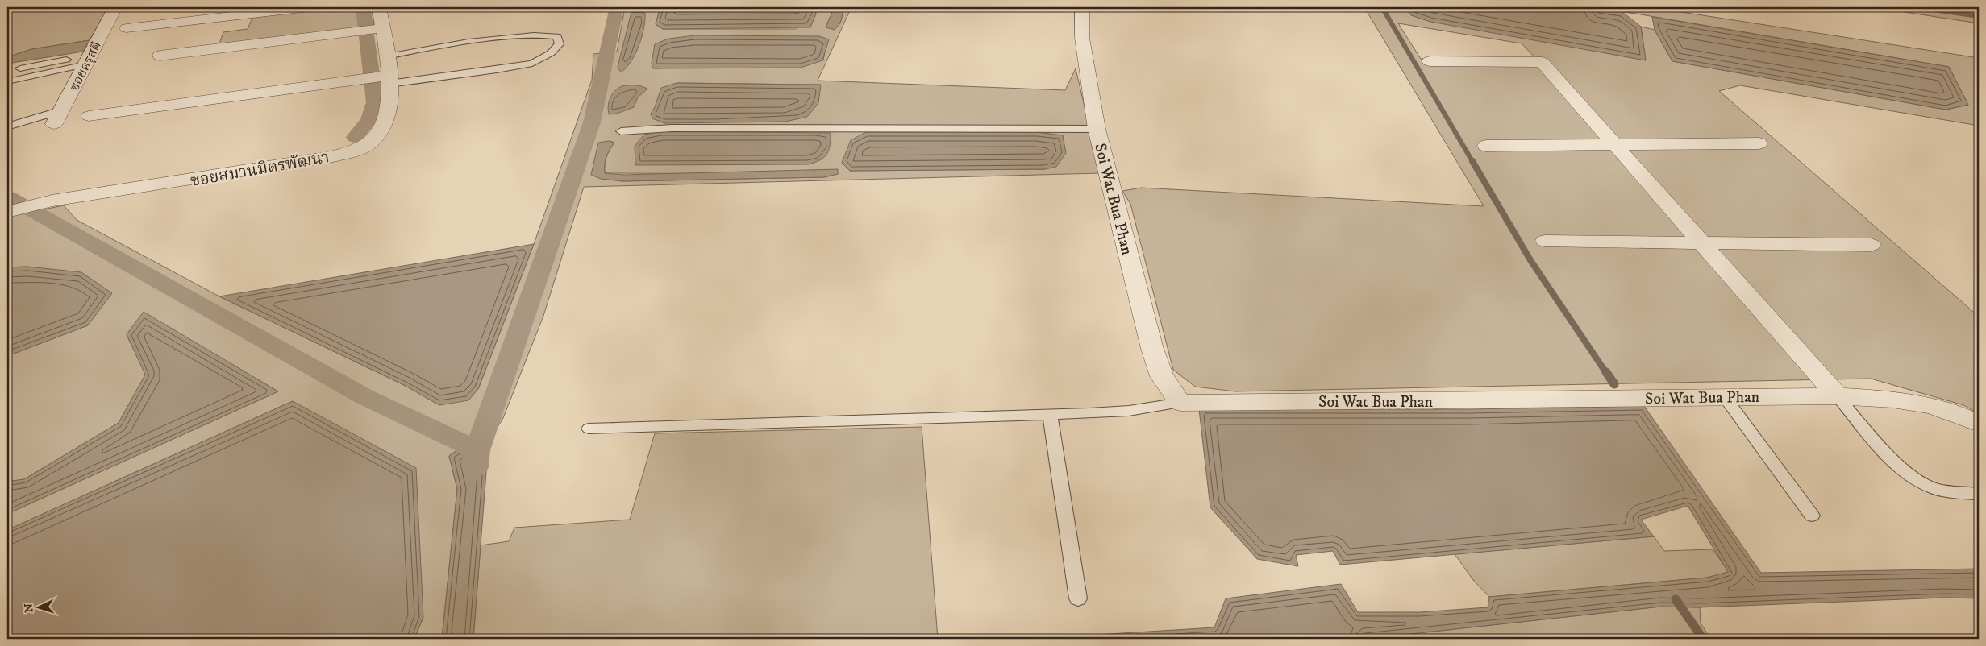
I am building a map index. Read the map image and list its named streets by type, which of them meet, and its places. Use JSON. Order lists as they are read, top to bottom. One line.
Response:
{"streets":{"street":["ซอยครุสติ","ซอยสมานมิตรพัฒนา","Soi Wat Bua Phan"]},"north":"left"}
